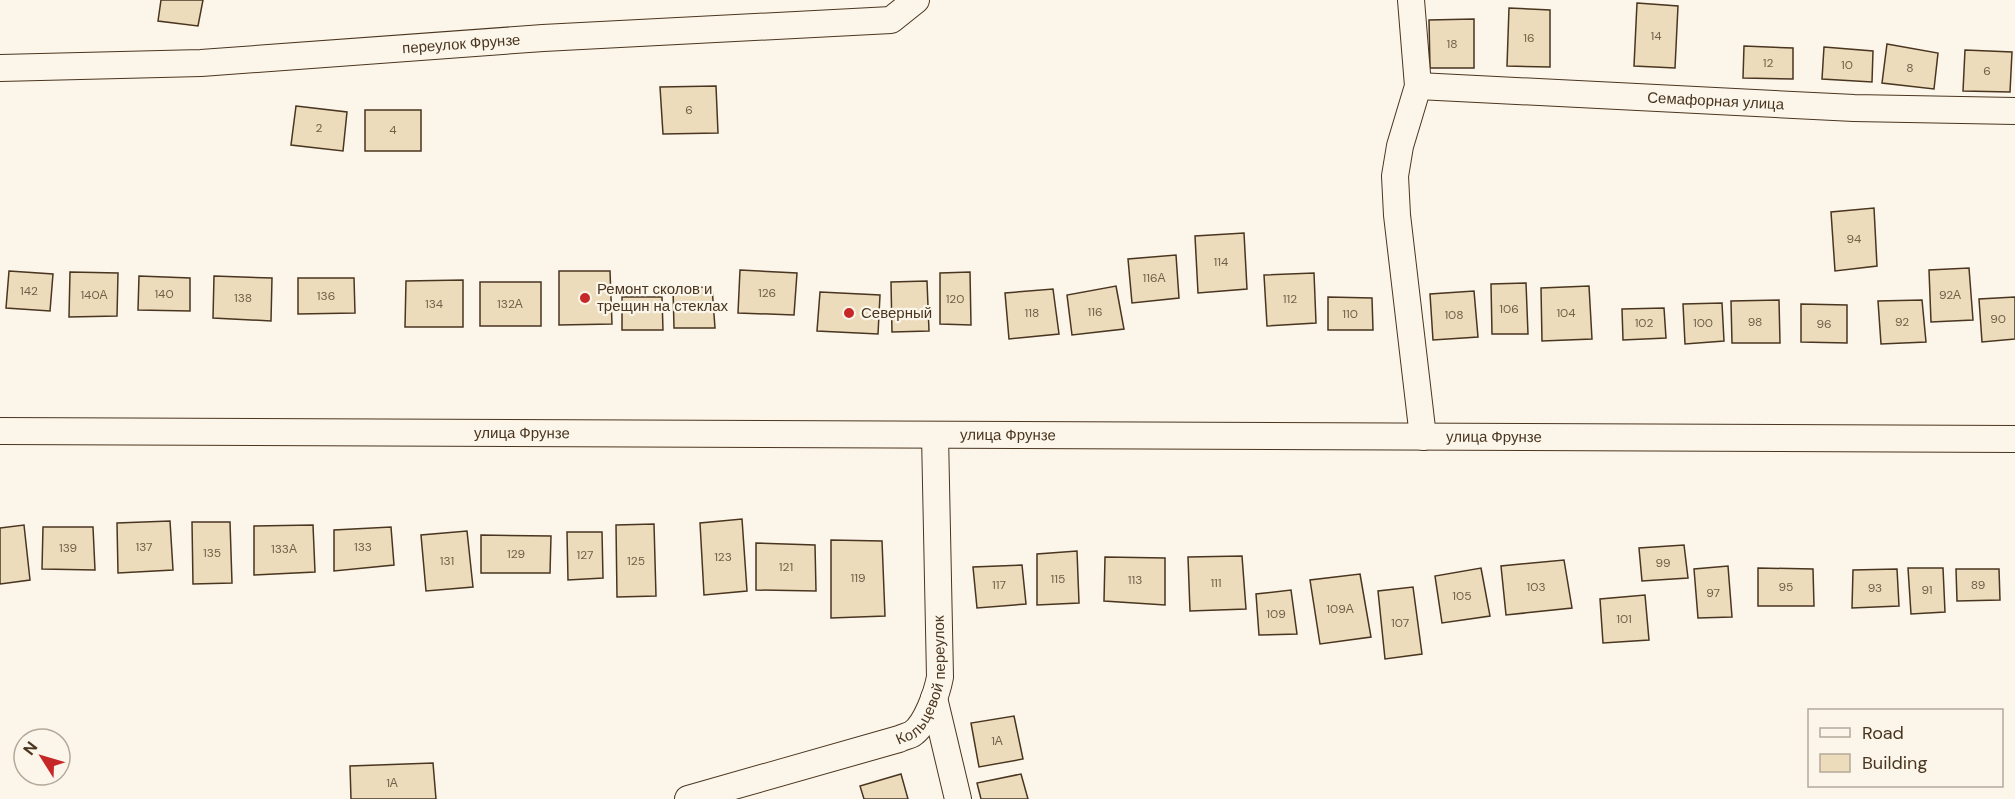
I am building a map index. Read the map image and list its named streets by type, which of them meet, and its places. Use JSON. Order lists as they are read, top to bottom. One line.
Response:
{"streets":{"street":["переулок Фрунзе","Семафорная улица","улица Фрунзе","Кольцевой переулок"]},"crossings":[["улица Фрунзе","Кольцевой переулок"]],"places":["Ремонт сколов и трещин на стеклах","Северный"],"house_numbers":["14","16","18","12","10","8","6","6","2","4","94","114","116А","142","126","140","140А","92А","136","138","120","112","134","132А","106","116","118","104","110","108","90","98","92","102","100","96","137","133","139","133А","135","129","127","123","131","125","99","121","119","115","113","111","117","89","103","95","93","91","97","105","109А","109","101","107","1А","1А"],"legend":["Road","Building"],"north":"top left"}
